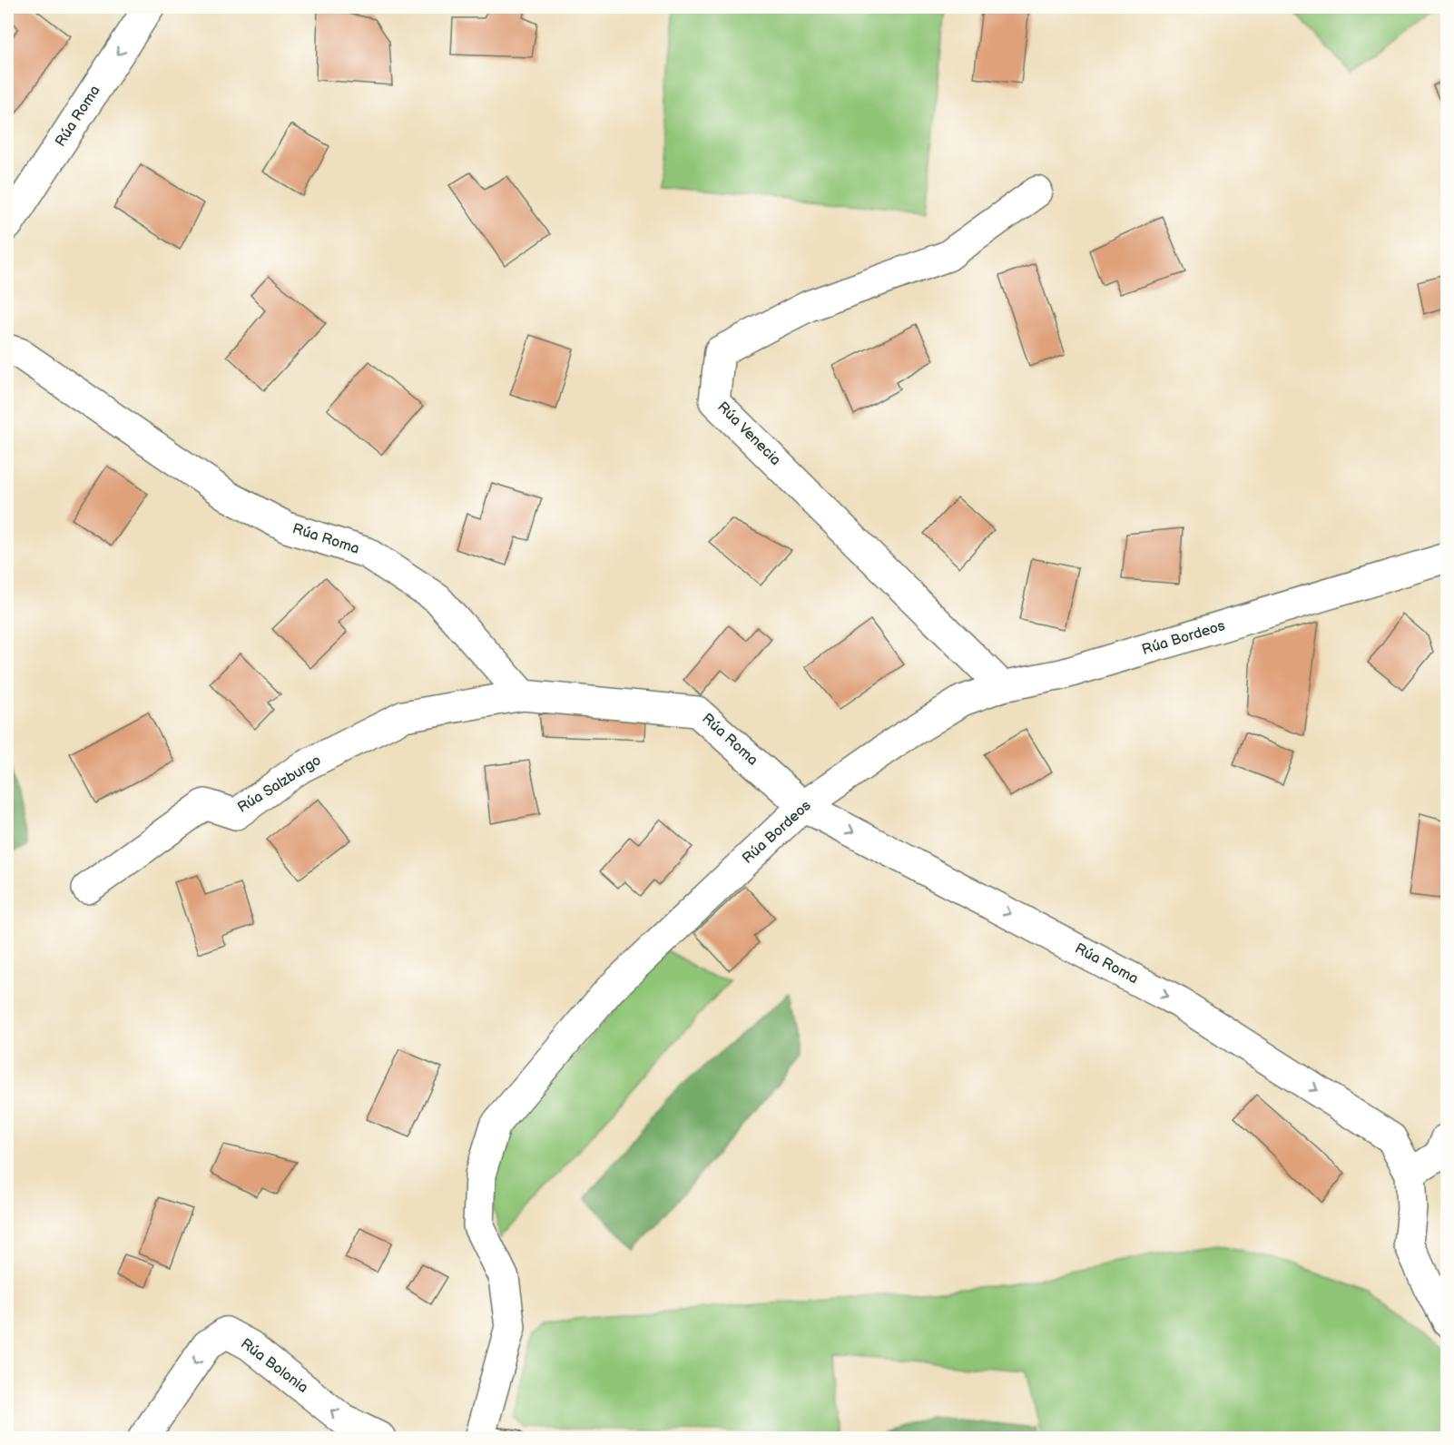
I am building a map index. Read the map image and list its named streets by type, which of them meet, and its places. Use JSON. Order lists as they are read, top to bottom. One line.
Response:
{"streets":{"street":["Rúa Roma","Rúa Venecia","Rúa Bordeos","Rúa Salzburgo","Rúa Bolonia"]},"crossings":[["Rúa Roma","Rúa Bordeos"],["Rúa Roma","Rúa Salzburgo"],["Rúa Venecia","Rúa Bordeos"]]}
